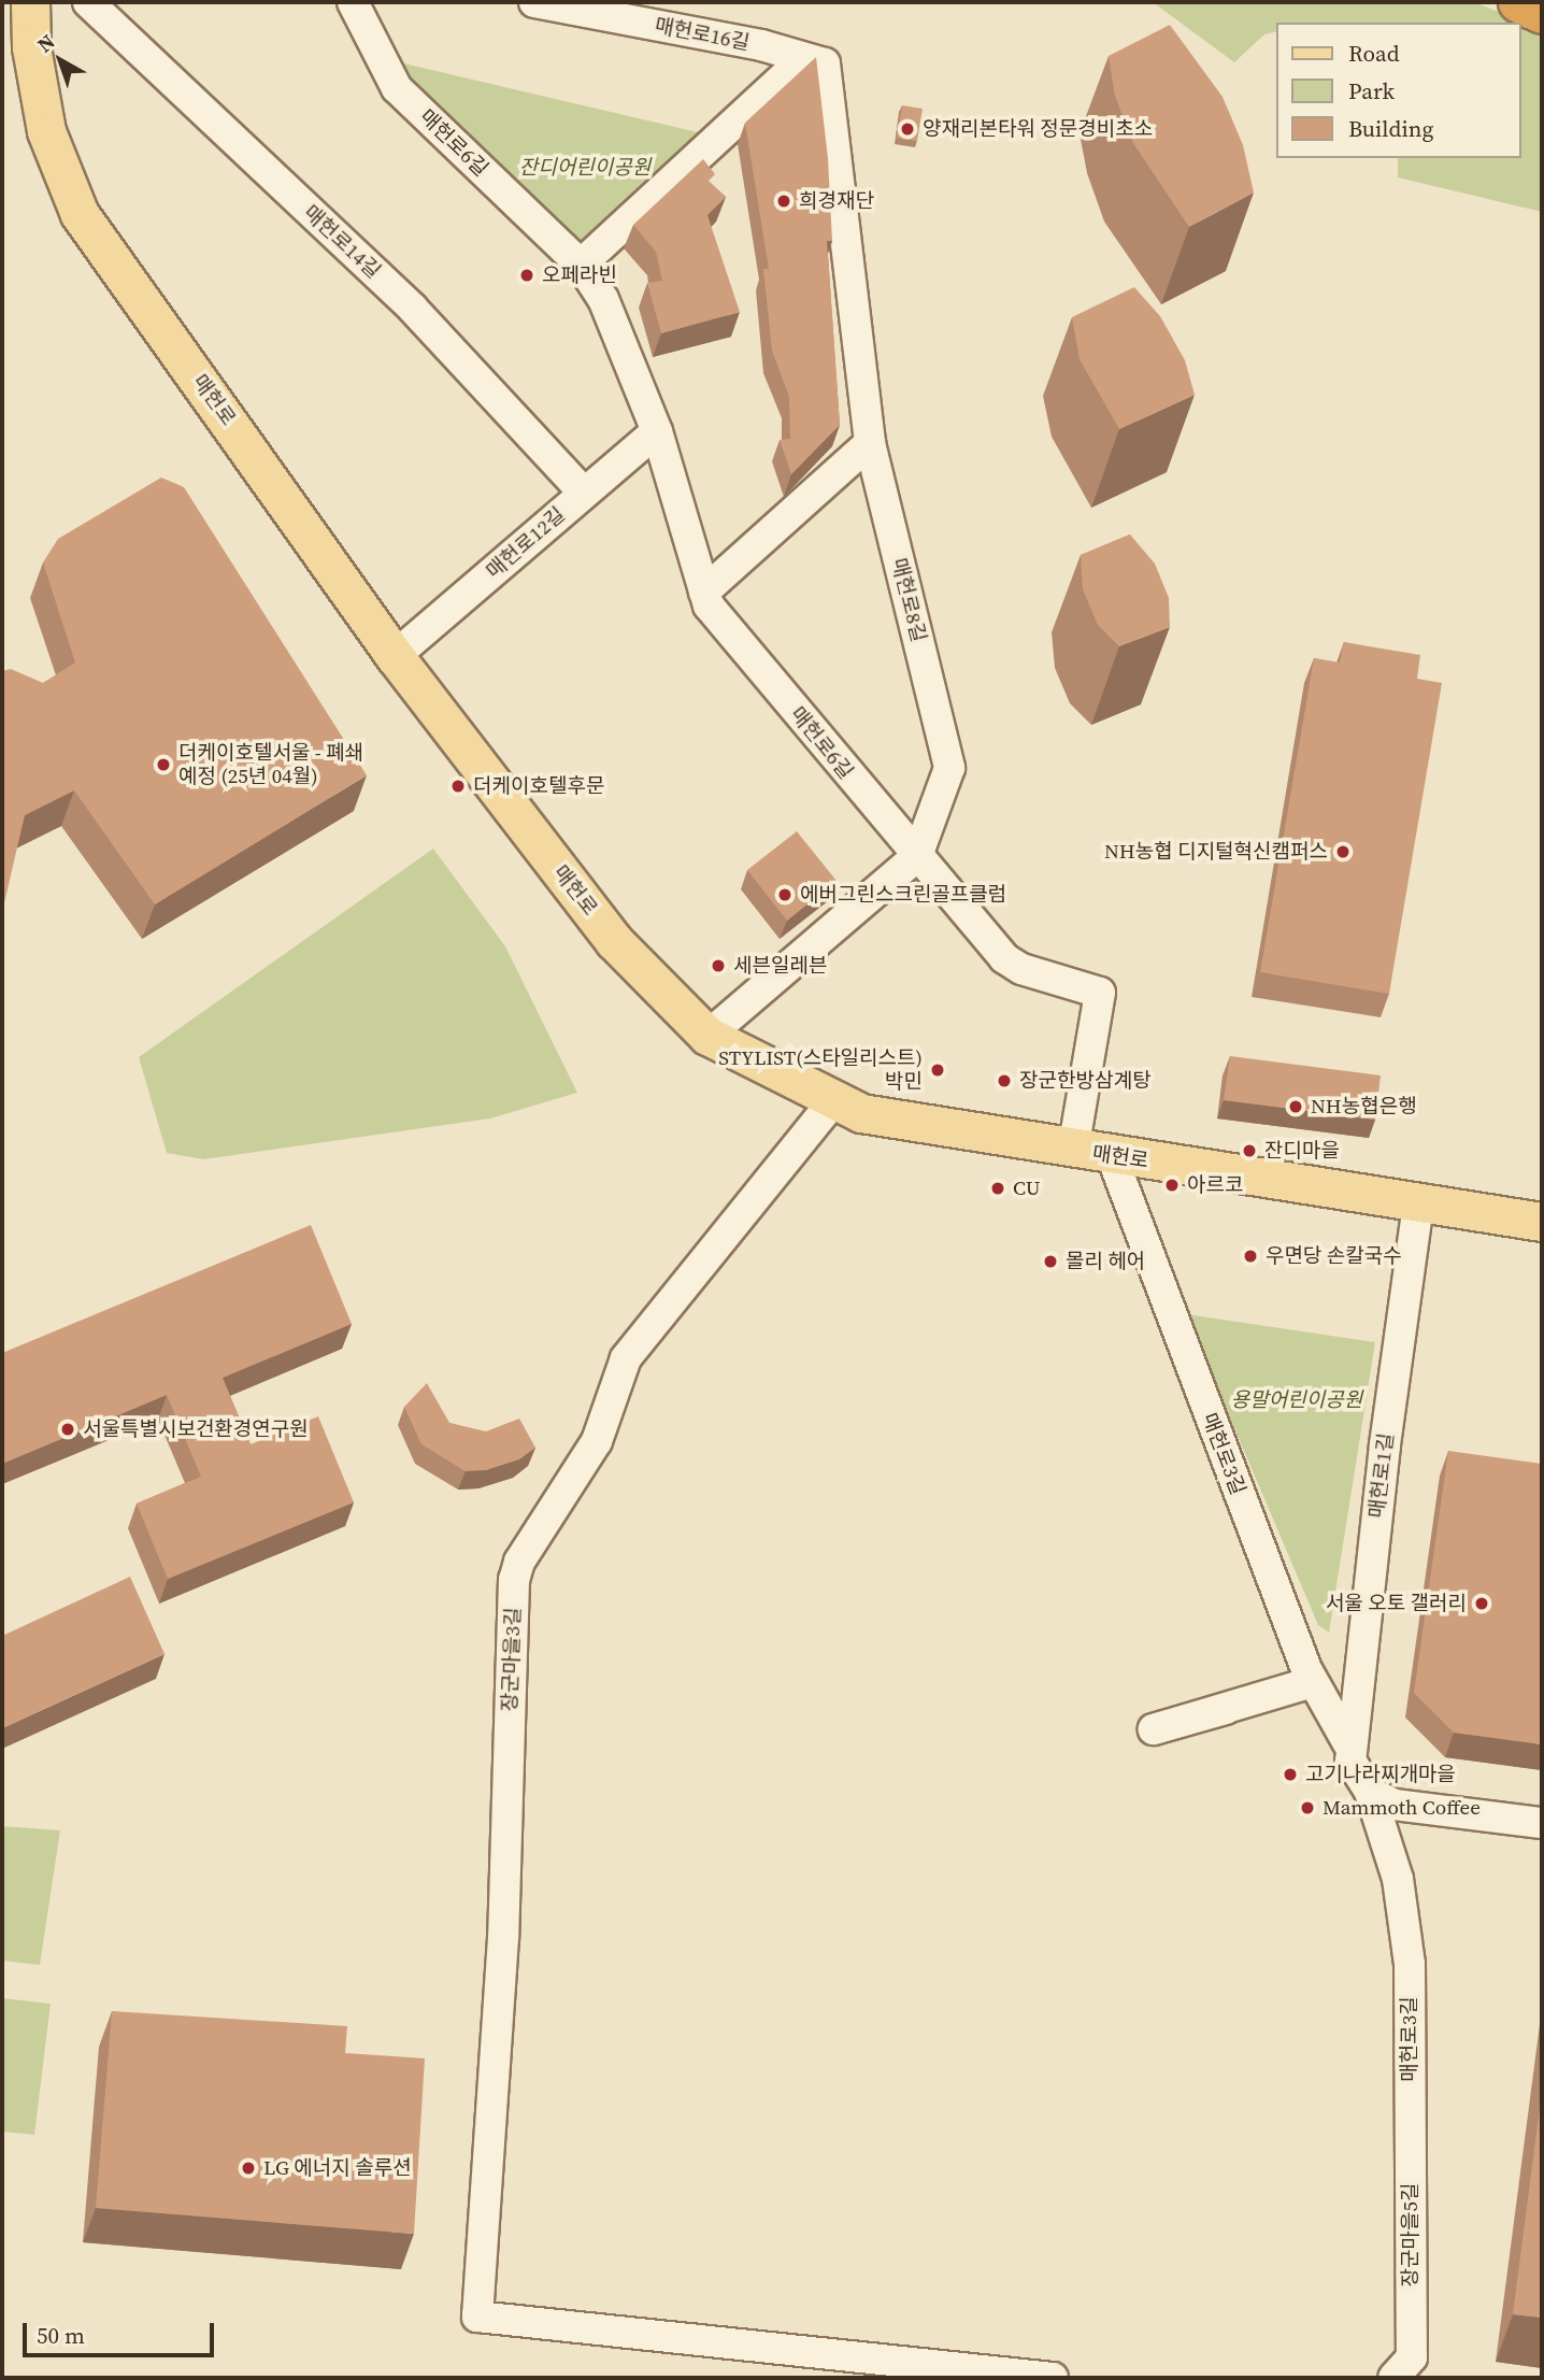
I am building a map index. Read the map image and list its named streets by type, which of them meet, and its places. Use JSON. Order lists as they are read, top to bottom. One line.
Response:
{"streets":{"main road":["매헌로"],"street":["매헌로16길","매헌로6길","매헌로14길","매헌로12길","매헌로8길","매헌로3길","매헌로1길","장군마을3길","장군마을5길"]},"crossings":[["매헌로16길","매헌로8길"],["매헌로6길","매헌로"],["매헌로6길","매헌로12길"],["매헌로6길","매헌로8길"],["매헌로14길","매헌로12길"],["매헌로","매헌로12길"],["매헌로","매헌로8길"],["매헌로","매헌로3길"],["매헌로","매헌로1길"],["매헌로","장군마을3길"],["매헌로3길","매헌로1길"],["매헌로3길","장군마을5길"]],"parks":["잔디어린이공원","용말어린이공원"],"places":["양재리본타워 정문경비초소","희경재단","오페라빈","더케이호텔서울 - 폐쇄 예정 (25년 04월)","더케이호텔후문","NH농협 디지털혁신캠퍼스","에버그린스크린골프클럼","세븐일레븐","STYLIST(스타일리스트) 박민","장군한방삼계탕","NH농협은행","잔디마을","아르코","CU","우면당 손칼국수","몰리 헤어","서울특별시보건환경연구원","서울 오토 갤러리","고기나라찌개마을","Mammoth Coffee","LG 에너지 솔루션"],"legend":["Road","Park","Building"],"scale_bar":"50 m","north":"top left"}
